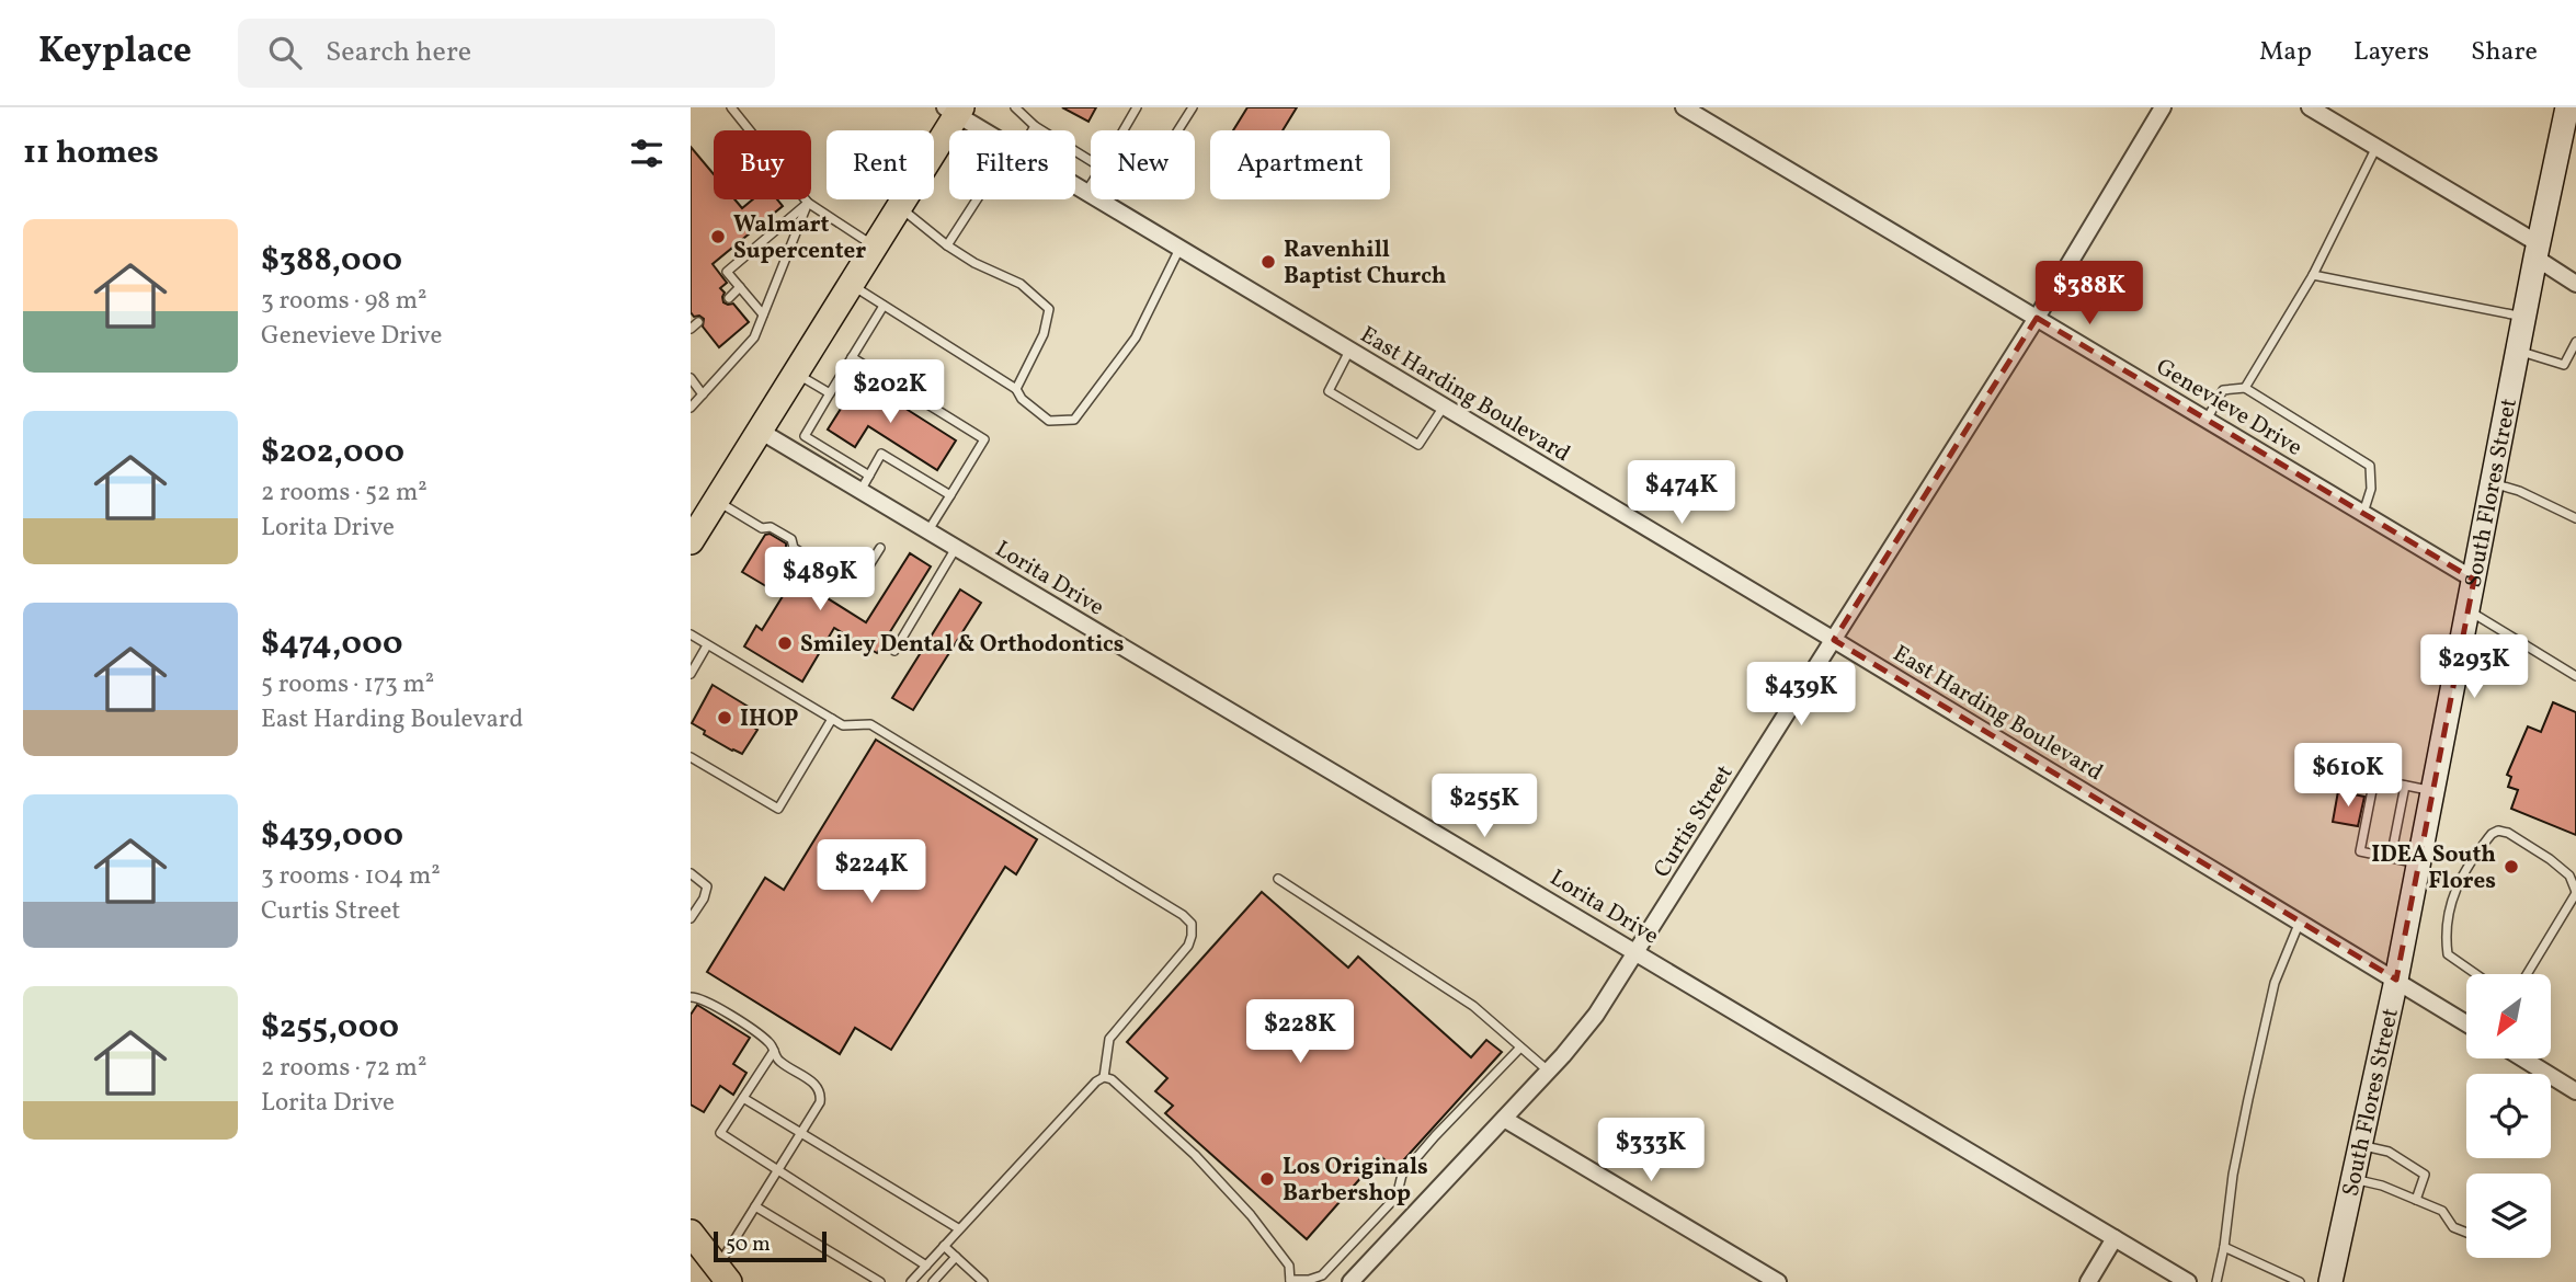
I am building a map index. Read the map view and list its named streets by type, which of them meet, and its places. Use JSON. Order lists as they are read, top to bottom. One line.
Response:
{"streets":{"main road":["South Flores Street"],"street":["East Harding Boulevard","Genevieve Drive","Lorita Drive","Curtis Street"]},"crossings":[["East Harding Boulevard","South Flores Street"],["East Harding Boulevard","Curtis Street"],["Genevieve Drive","South Flores Street"],["Genevieve Drive","Curtis Street"],["Lorita Drive","Curtis Street"]],"places":["Walmart Supercenter","Ravenhill Baptist Church","Smiley Dental & Orthodontics","IHOP","IDEA South Flores","Los Originals Barbershop"],"scale_bar":"50 m","north":"bottom left","page":{"header":"Keyplace","search":"Search here","nav":["Map","Layers","Share"],"heading":"11 homes","chip":["Buy","Rent","Filters","New","Apartment"],"list":[{"name":"$388,000","note":"3 rooms · 98 m² · Genevieve Drive"},{"name":"$202,000","note":"2 rooms · 52 m² · Lorita Drive"},{"name":"$474,000","note":"5 rooms · 173 m² · East Harding Boulevard"},{"name":"$439,000","note":"3 rooms · 104 m² · Curtis Street"},{"name":"$255,000","note":"2 rooms · 72 m² · Lorita Drive"}],"price":["$388K","$202K","$474K","$489K","$293K","$439K","$610K","$255K","$224K","$228K","$333K"],"scale":"50 m"}}
